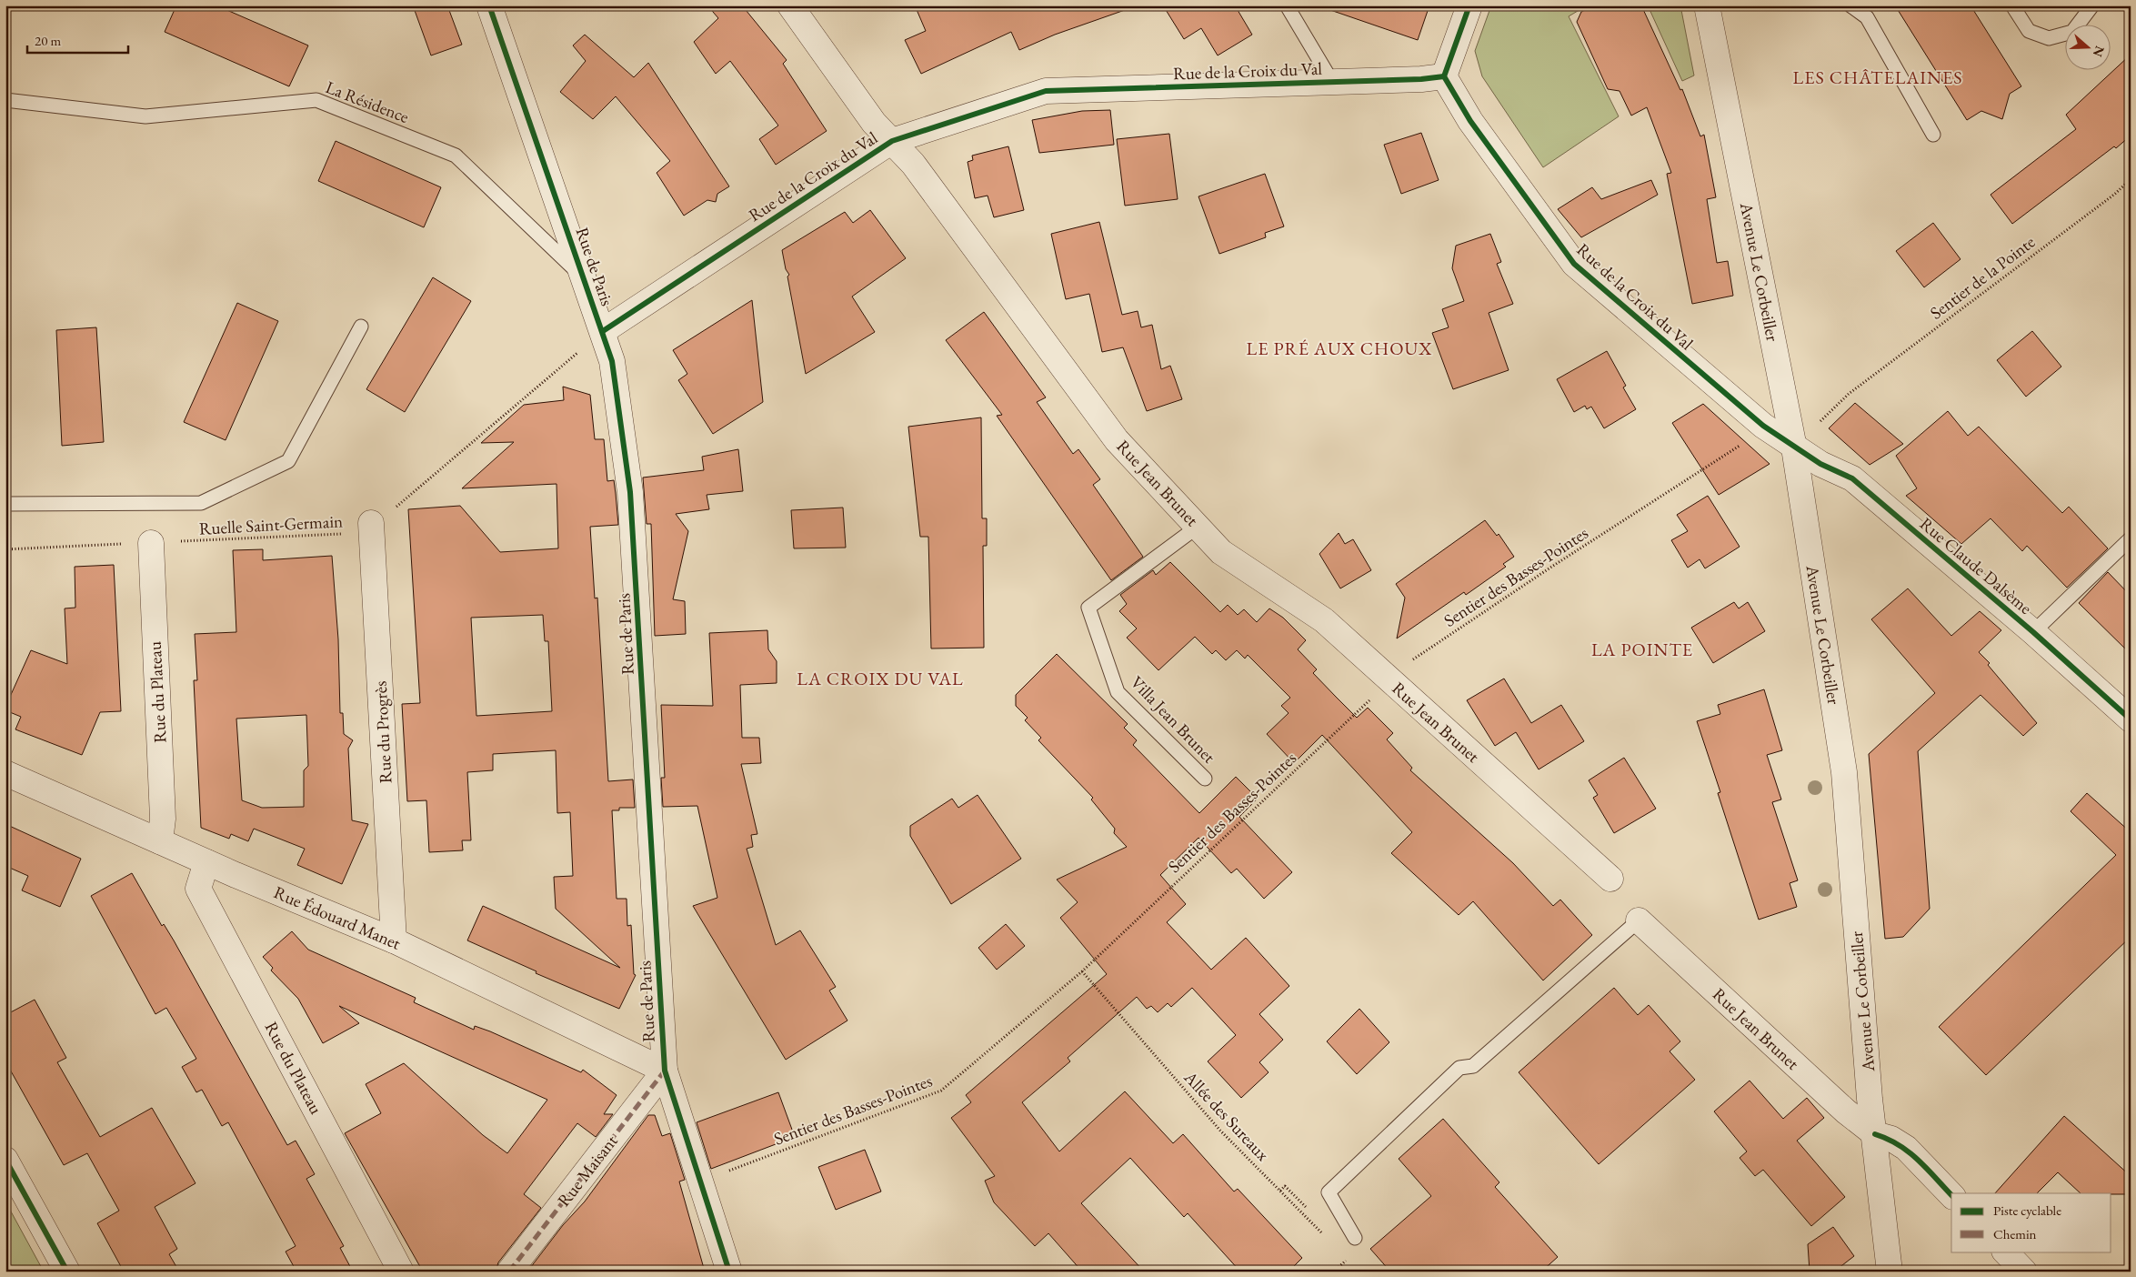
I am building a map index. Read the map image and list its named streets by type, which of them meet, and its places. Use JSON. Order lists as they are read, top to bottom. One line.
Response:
{"streets":{"street":["Rue de la Croix du Val","Rue de Paris","Avenue Le Corbeiller","Rue Jean Brunet","Rue Claude Dalsème","Rue du Plateau","Rue du Progrès","Rue Édouard Manet","Rue Maisant"],"lane":["La Résidence","Villa Jean Brunet"],"path":["Sentier de la Pointe","Ruelle Saint-Germain","Sentier des Basses-Pointes","Allée des Sureaux"]},"crossings":[["Rue de la Croix du Val","Rue de Paris"],["Rue de la Croix du Val","Avenue Le Corbeiller"],["Rue de la Croix du Val","Rue Jean Brunet"],["Rue de la Croix du Val","Ruelle Saint-Germain"],["Rue de la Croix du Val","Rue Claude Dalsème"],["Rue de la Croix du Val","Sentier des Basses-Pointes"],["La Résidence","Rue de Paris"],["Rue de Paris","Ruelle Saint-Germain"],["Rue de Paris","Sentier des Basses-Pointes"],["Rue de Paris","Rue Édouard Manet"],["Rue de Paris","Rue Maisant"],["Avenue Le Corbeiller","Rue Jean Brunet"],["Avenue Le Corbeiller","Rue Claude Dalsème"],["Rue Jean Brunet","Sentier des Basses-Pointes"],["Rue Jean Brunet","Villa Jean Brunet"],["Ruelle Saint-Germain","Rue du Plateau"],["Ruelle Saint-Germain","Rue du Progrès"],["Sentier des Basses-Pointes","Allée des Sureaux"],["Rue du Plateau","Rue Édouard Manet"],["Rue du Progrès","Rue Édouard Manet"],["Rue Édouard Manet","Rue Maisant"]],"districts":["LES CHÂTELAINES","LE PRÉ AUX CHOUX","LA POINTE","LA CROIX DU VAL"],"legend":["Piste cyclable","Chemin"],"scale_bar":"20 m","north":"right"}
